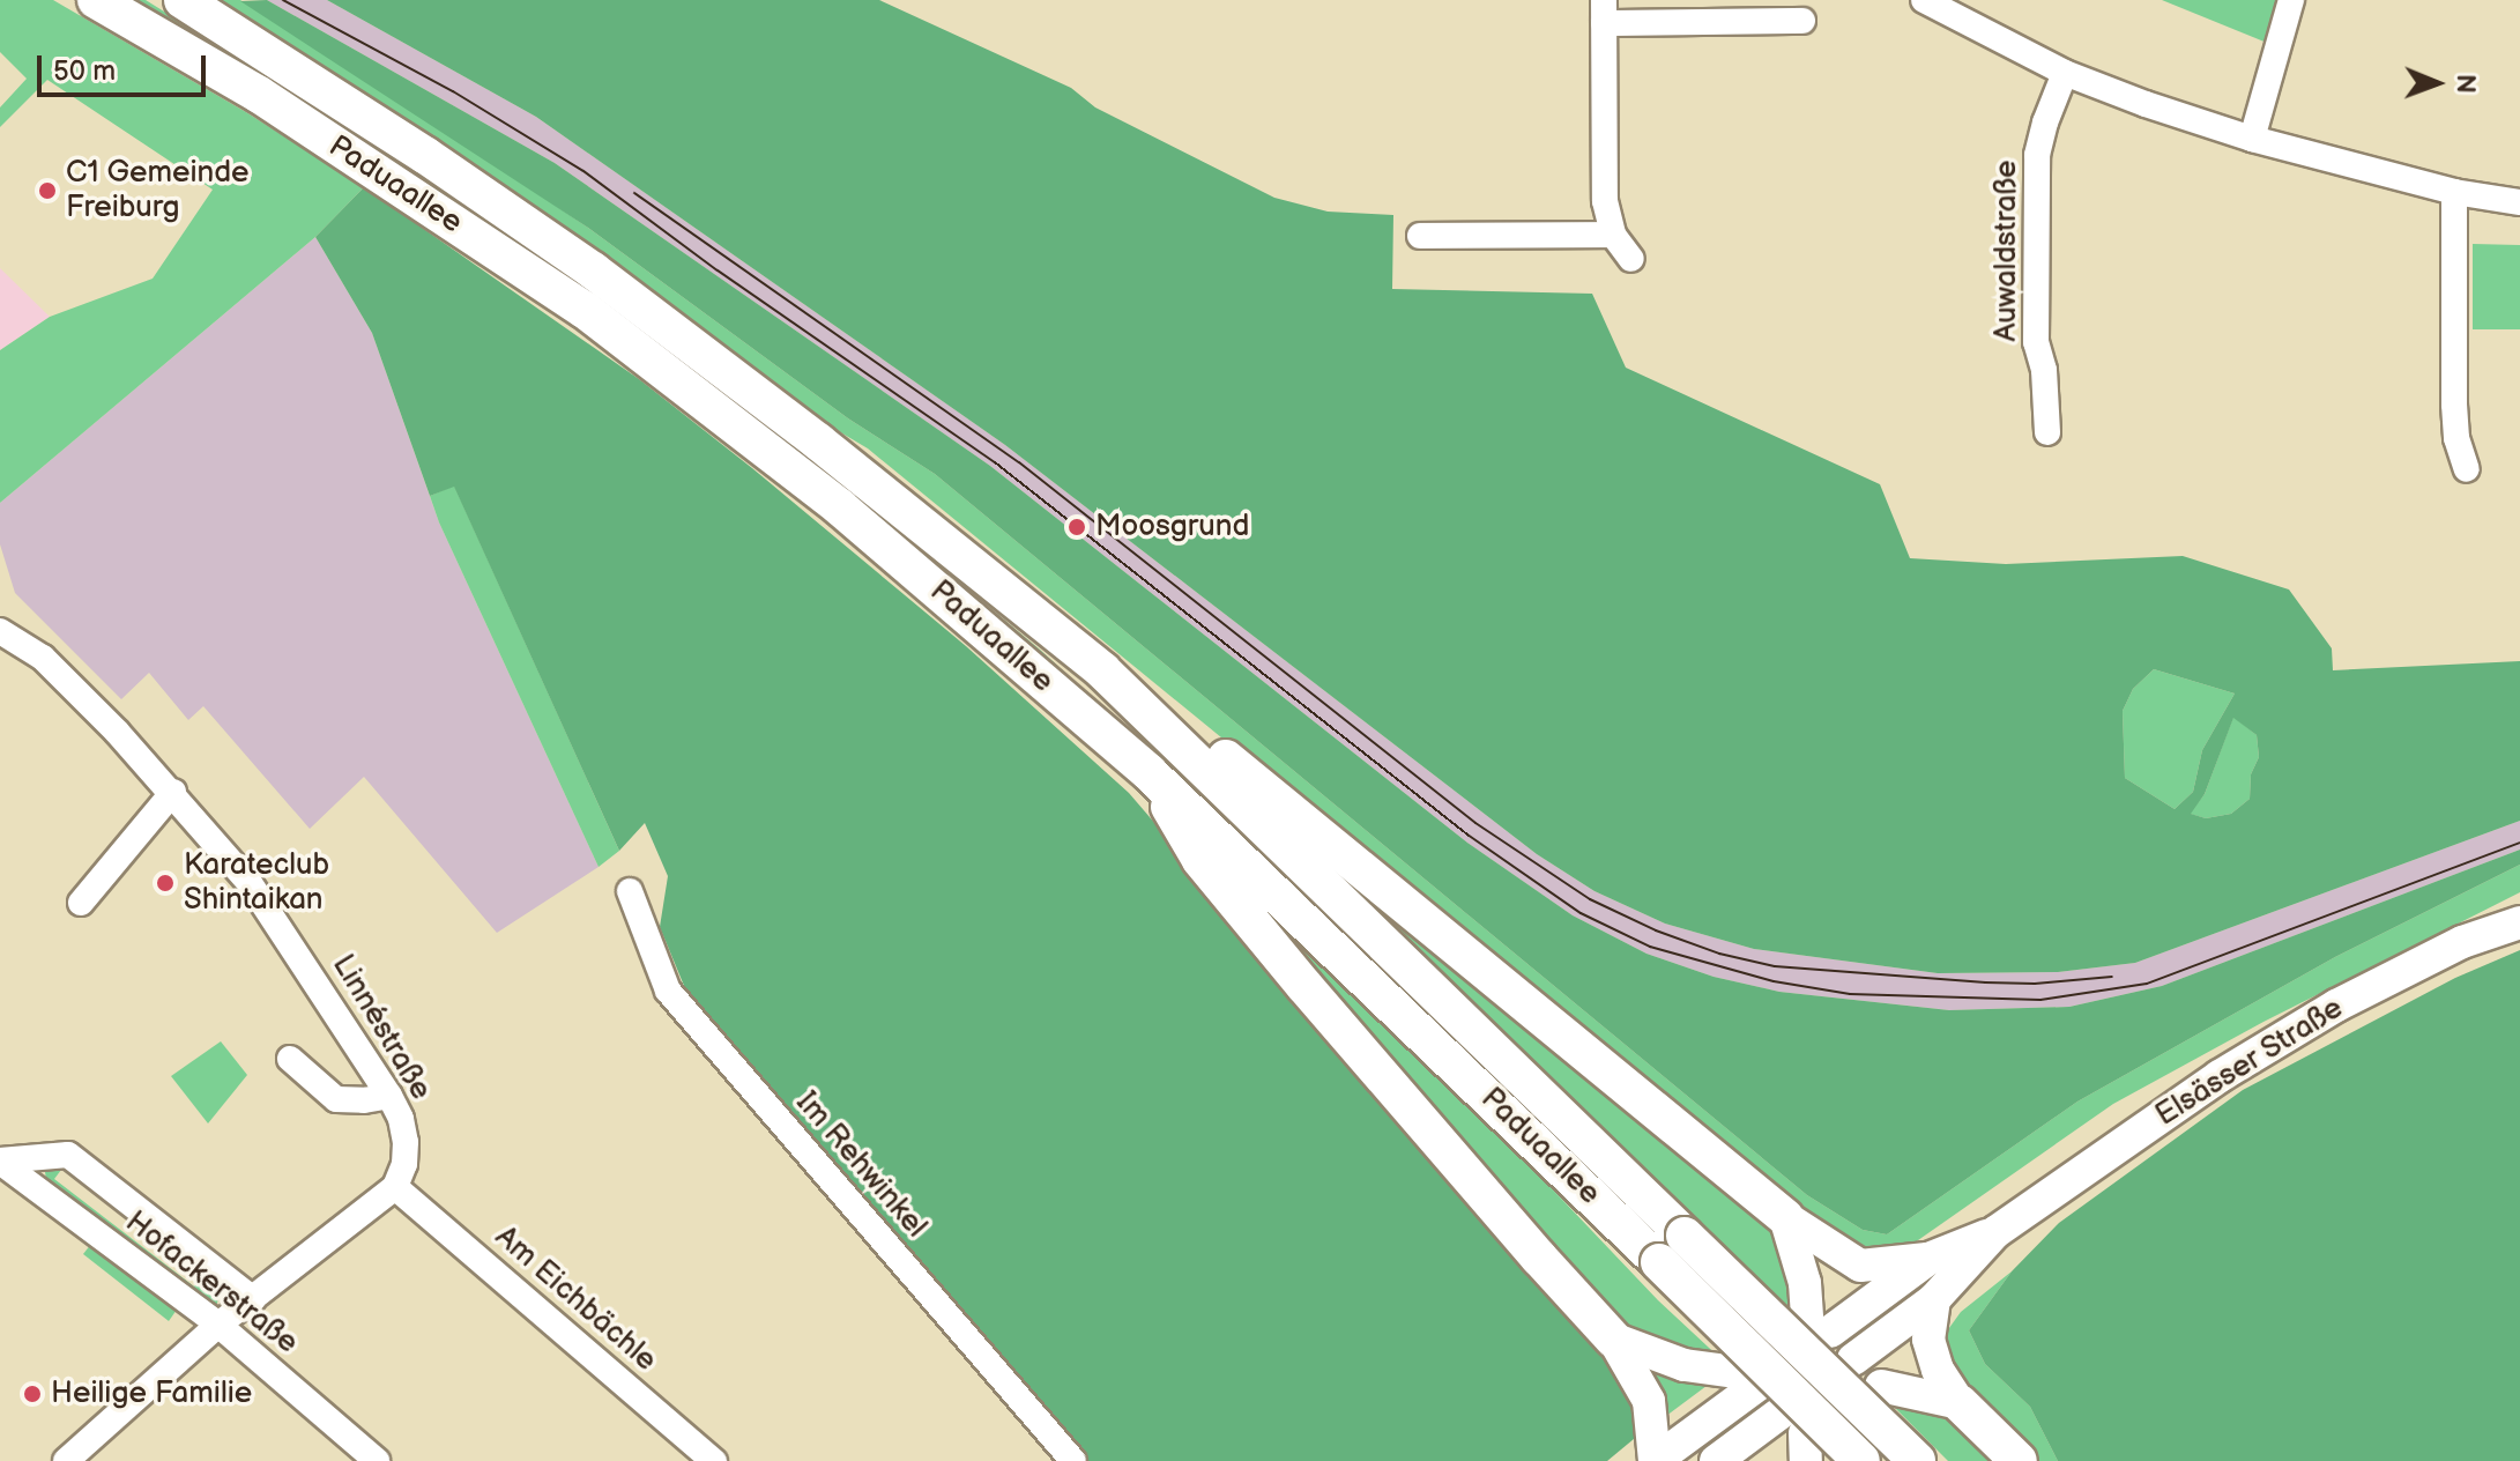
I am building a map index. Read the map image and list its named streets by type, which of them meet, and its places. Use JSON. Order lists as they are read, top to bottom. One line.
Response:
{"streets":{"highway":["Paduaallee"],"main road":["Elsässer Straße"],"street":["Auwaldstraße","Linnéstraße","Im Rehwinkel","Hofackerstraße","Am Eichbächle"]},"crossings":[["Paduaallee","Elsässer Straße"],["Linnéstraße","Am Eichbächle"]],"places":["C1 Gemeinde Freiburg","Moosgrund","Karateclub Shintaikan","Heilige Familie"],"scale_bar":"50 m","north":"right"}
